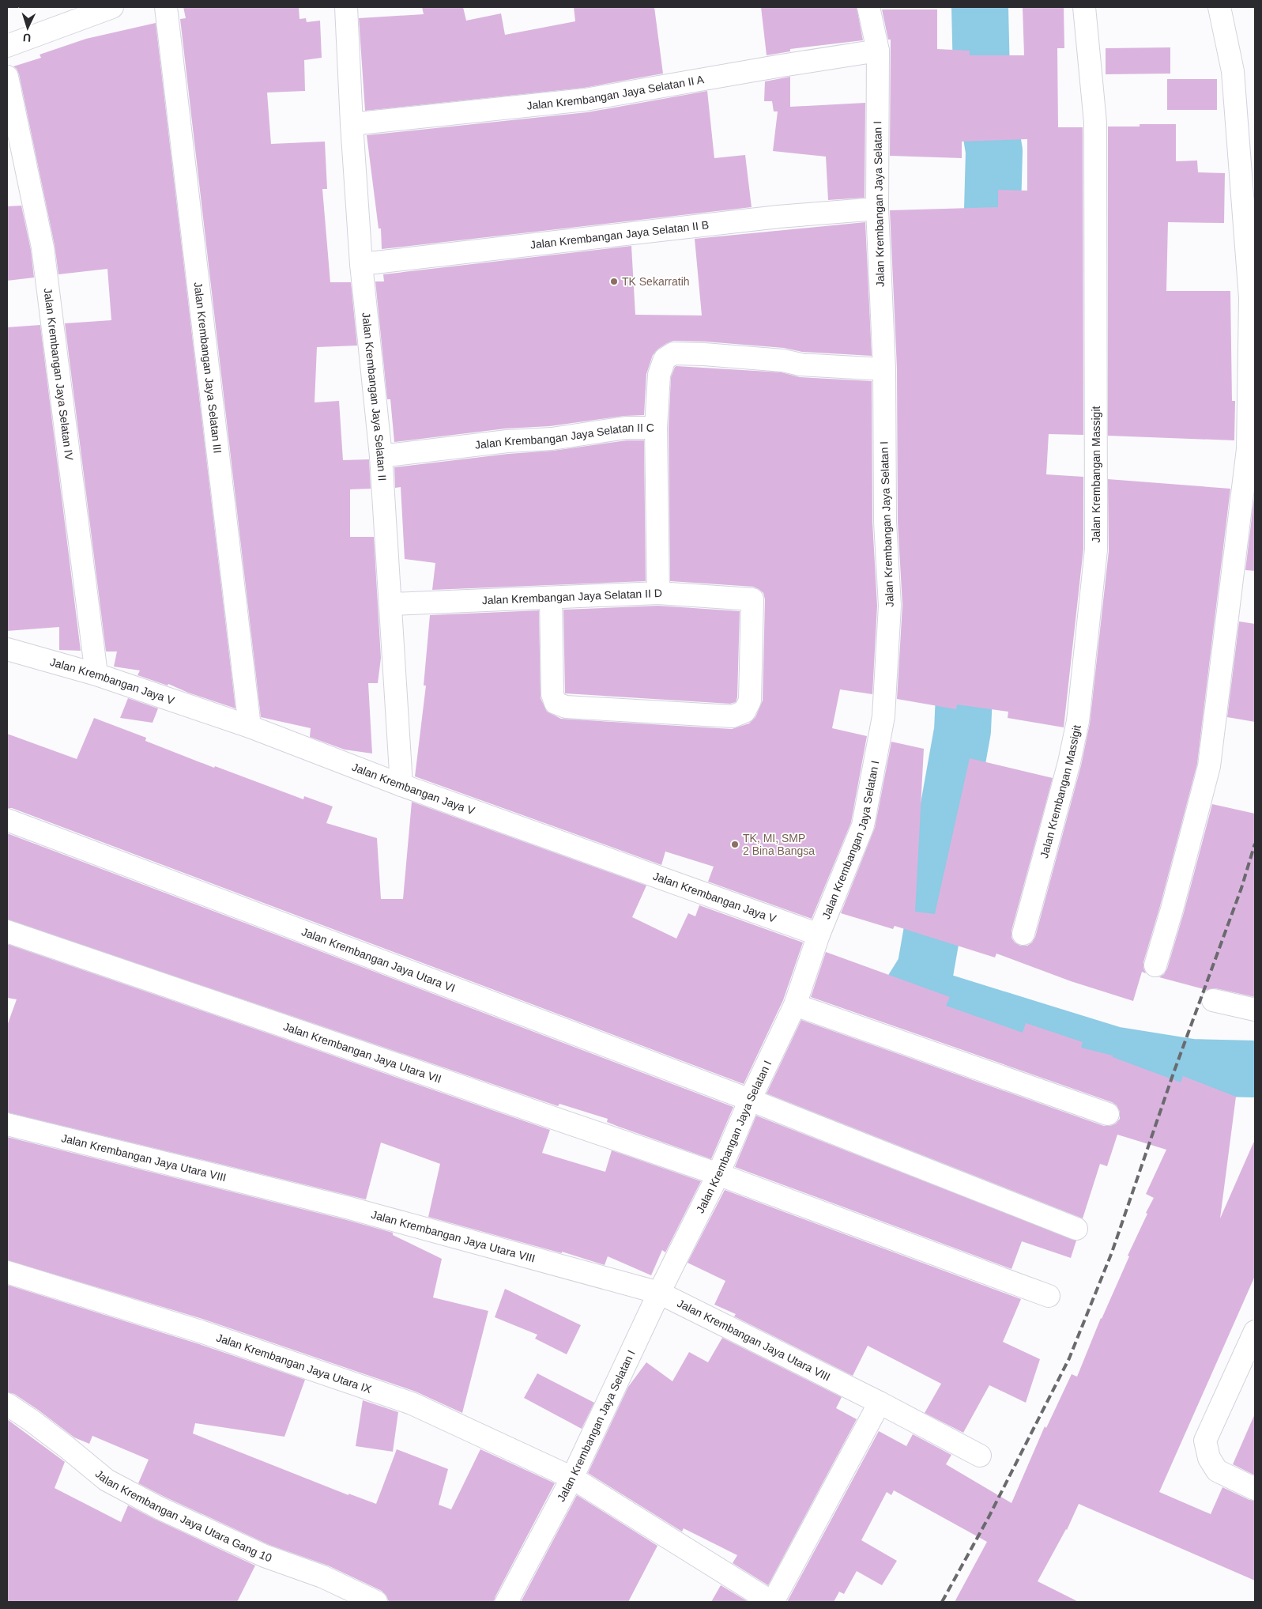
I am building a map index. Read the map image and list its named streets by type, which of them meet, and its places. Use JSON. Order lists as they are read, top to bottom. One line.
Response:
{"streets":{"street":["Jalan Krembangan Jaya Selatan II A","Jalan Krembangan Jaya Selatan I","Jalan Krembangan Jaya Selatan II B","Jalan Krembangan Jaya Selatan III","Jalan Krembangan Jaya Selatan IV","Jalan Krembangan Jaya Selatan II","Jalan Krembangan Jaya Selatan II C","Jalan Krembangan Massigit","Jalan Krembangan Jaya Selatan II D","Jalan Krembangan Jaya V","Jalan Krembangan Jaya Utara VI","Jalan Krembangan Jaya Utara VII","Jalan Krembangan Jaya Utara VIII","Jalan Krembangan Jaya Utara IX","Jalan Krembangan Jaya Utara Gang 10"]},"crossings":[["Jalan Krembangan Jaya Selatan II A","Jalan Krembangan Jaya Selatan I"],["Jalan Krembangan Jaya Selatan II A","Jalan Krembangan Jaya Selatan II"],["Jalan Krembangan Jaya Selatan I","Jalan Krembangan Jaya Selatan II B"],["Jalan Krembangan Jaya Selatan I","Jalan Krembangan Jaya V"],["Jalan Krembangan Jaya Selatan I","Jalan Krembangan Jaya Utara VI"],["Jalan Krembangan Jaya Selatan I","Jalan Krembangan Jaya Utara VII"],["Jalan Krembangan Jaya Selatan I","Jalan Krembangan Jaya Utara VIII"],["Jalan Krembangan Jaya Selatan I","Jalan Krembangan Jaya Utara IX"],["Jalan Krembangan Jaya Selatan II B","Jalan Krembangan Jaya Selatan II"],["Jalan Krembangan Jaya Selatan III","Jalan Krembangan Jaya V"],["Jalan Krembangan Jaya Selatan IV","Jalan Krembangan Jaya V"],["Jalan Krembangan Jaya Selatan II","Jalan Krembangan Jaya Selatan II C"],["Jalan Krembangan Jaya Selatan II","Jalan Krembangan Jaya Selatan II D"],["Jalan Krembangan Jaya Selatan II","Jalan Krembangan Jaya V"],["Jalan Krembangan Jaya Selatan II C","Jalan Krembangan Jaya Selatan II D"]],"places":["TK Sekarratih","TK, MI, SMP 2 Bina Bangsa"],"north":"bottom"}
